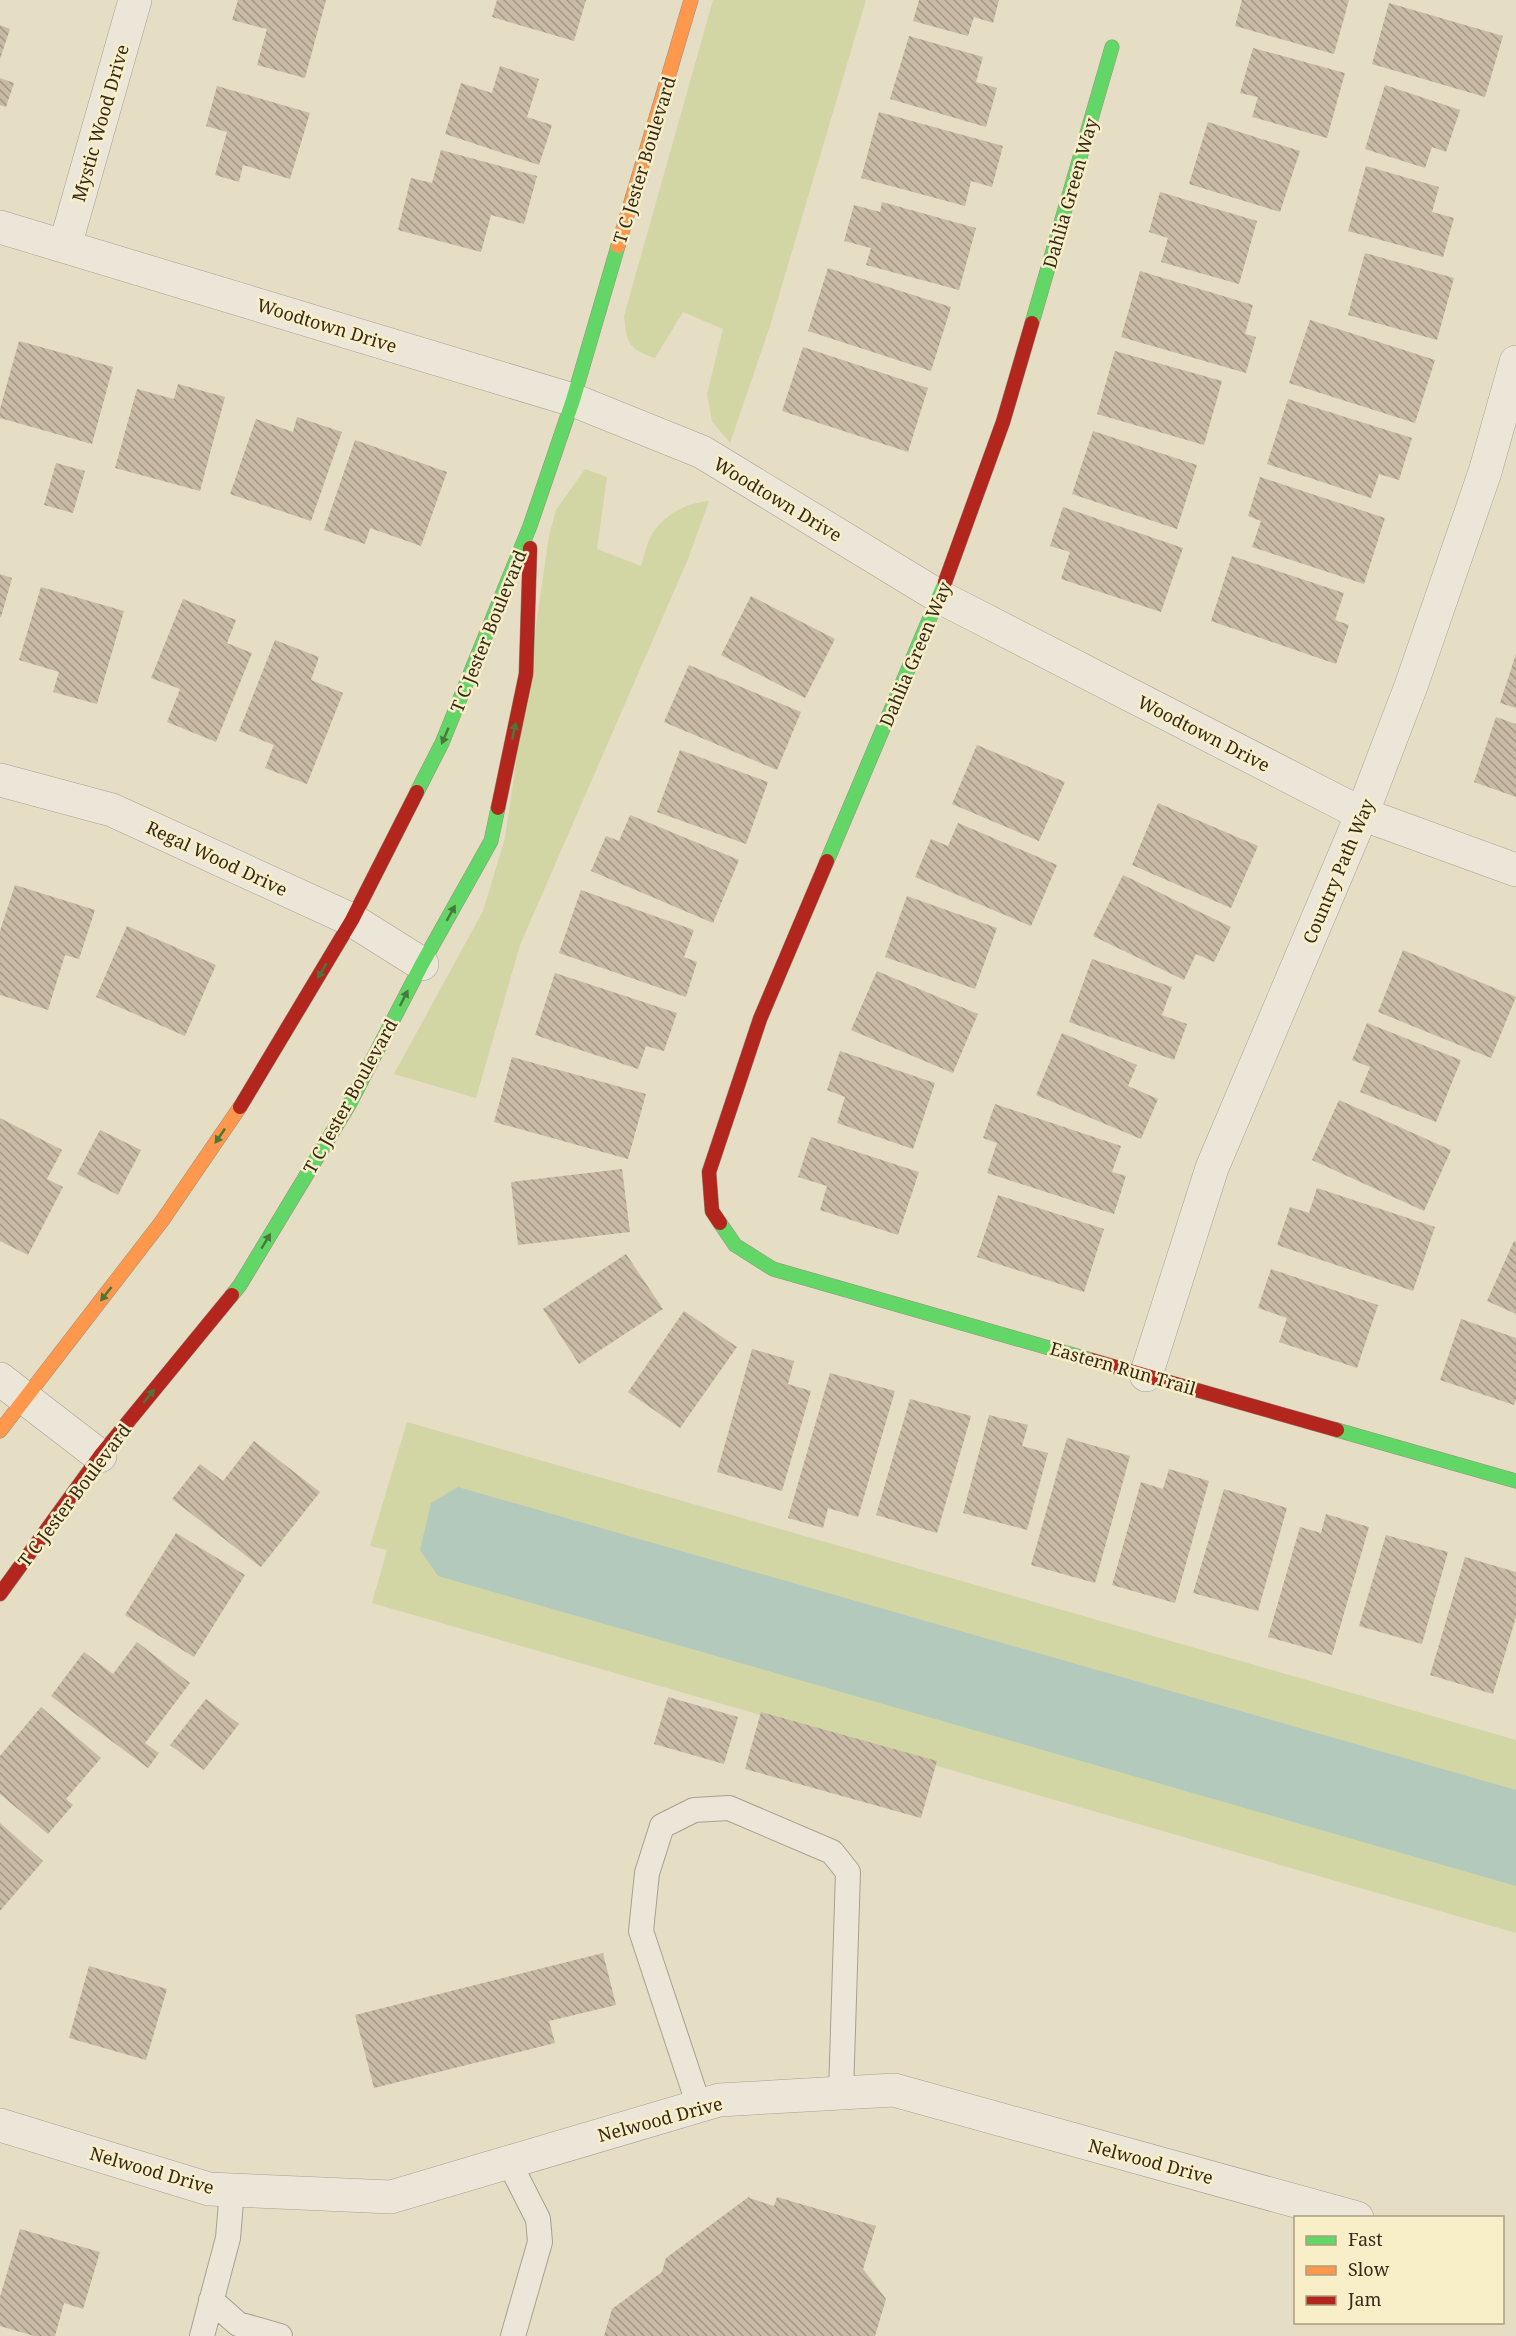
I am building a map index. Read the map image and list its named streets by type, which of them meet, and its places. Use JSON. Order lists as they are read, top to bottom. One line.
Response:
{"streets":{"street":["Mystic Wood Drive","T C Jester Boulevard","Dahlia Green Way","Woodtown Drive","Regal Wood Drive","Country Path Way","Eastern Run Trail","Nelwood Drive"]},"crossings":[["Mystic Wood Drive","Woodtown Drive"],["T C Jester Boulevard","Woodtown Drive"],["T C Jester Boulevard","Regal Wood Drive"],["Dahlia Green Way","Woodtown Drive"],["Dahlia Green Way","Eastern Run Trail"],["Woodtown Drive","Country Path Way"],["Country Path Way","Eastern Run Trail"]],"legend":["Fast","Slow","Jam"]}
